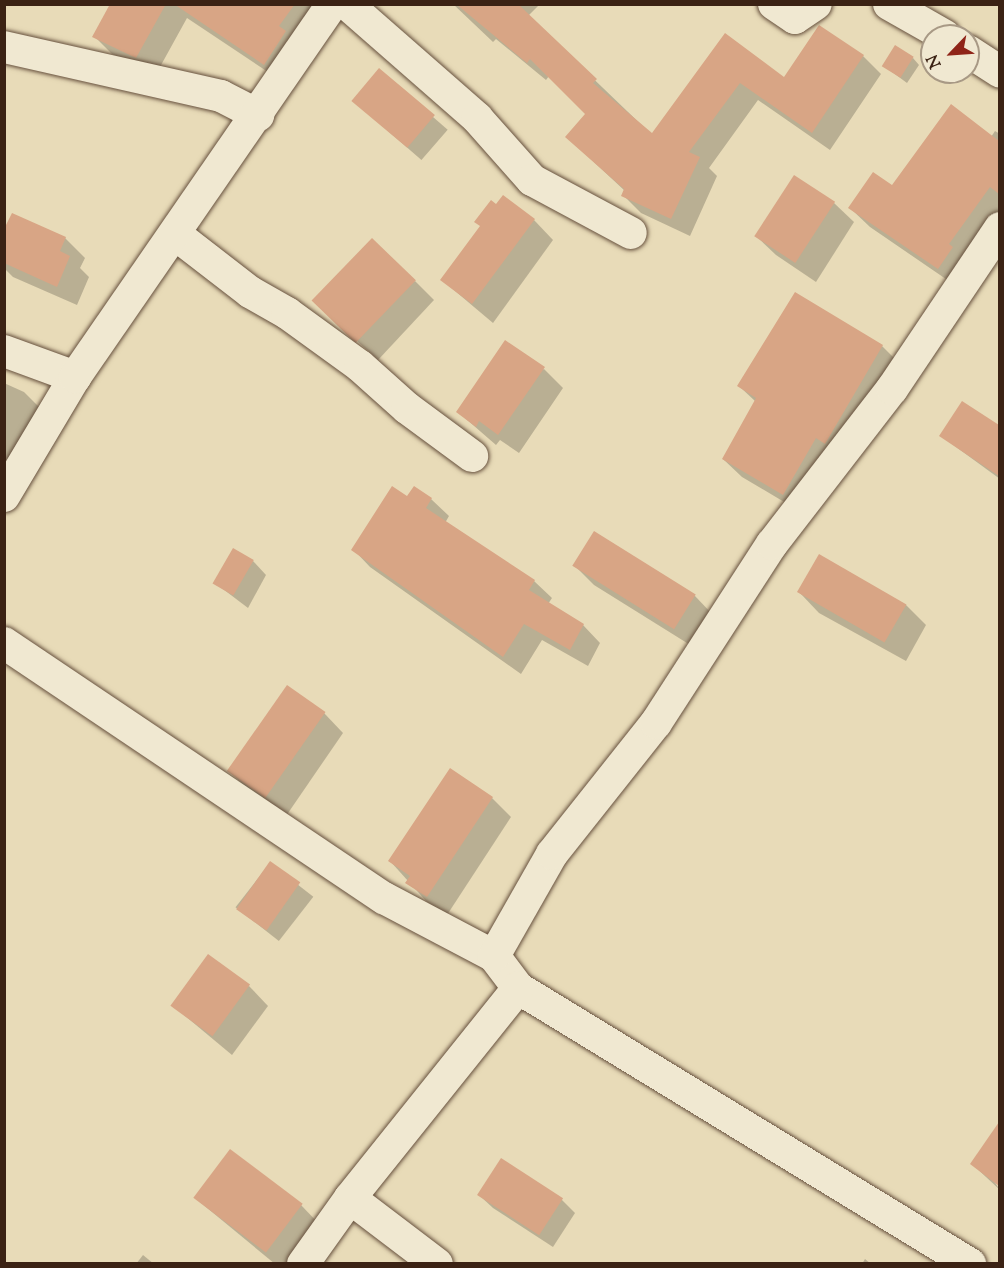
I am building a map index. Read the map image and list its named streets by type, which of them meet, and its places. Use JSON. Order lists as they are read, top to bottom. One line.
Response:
{"north":"bottom left"}
